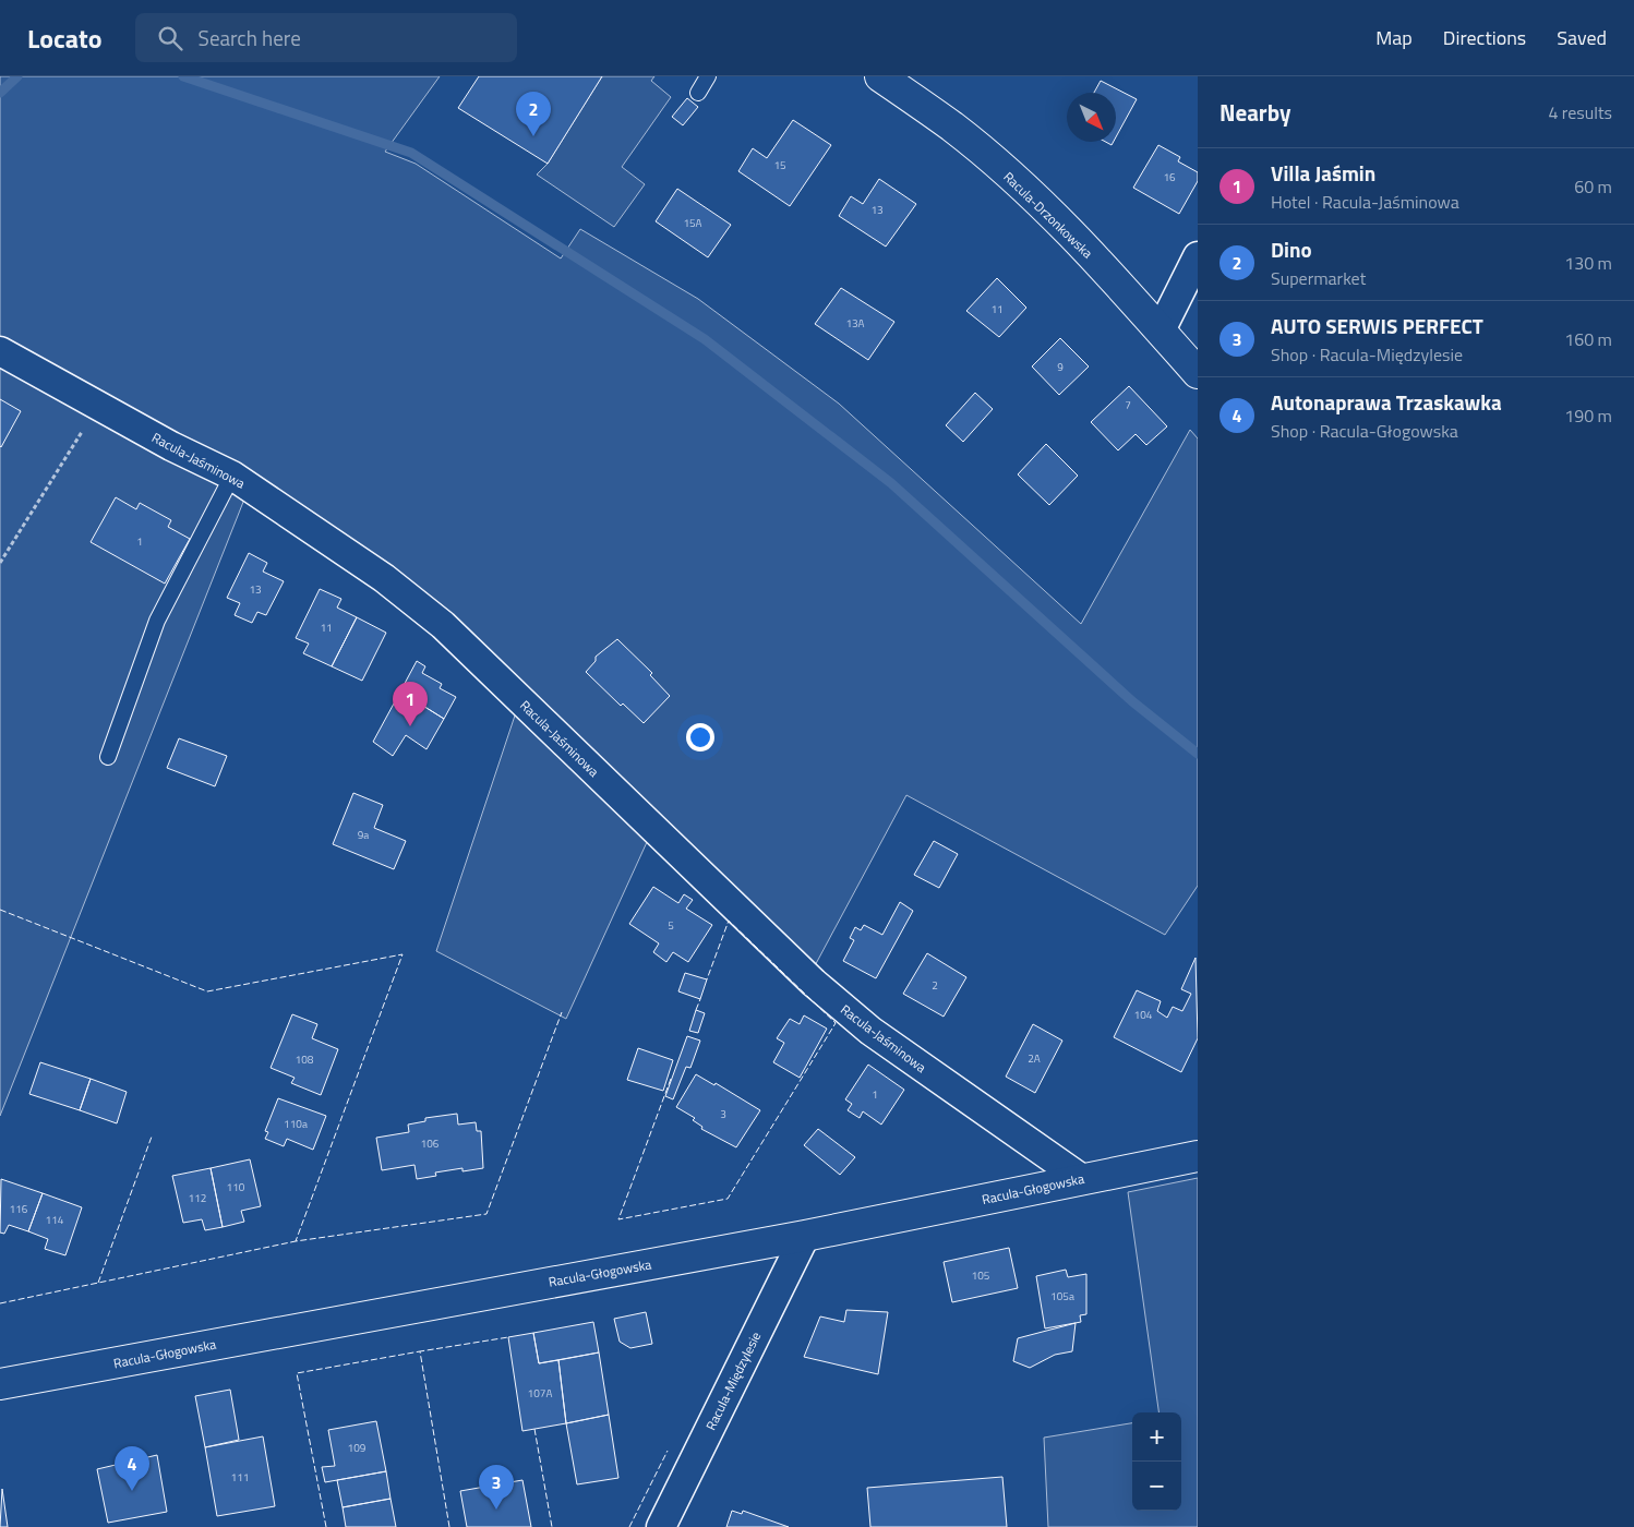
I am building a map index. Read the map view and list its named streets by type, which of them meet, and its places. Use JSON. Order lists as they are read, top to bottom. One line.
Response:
{"streets":{"street":["Racula-Drzonkowska","Racula-Jaśminowa","Racula-Głogowska","Racula-Międzylesie"]},"crossings":[["Racula-Jaśminowa","Racula-Głogowska"],["Racula-Głogowska","Racula-Międzylesie"]],"house_numbers":["15","16","13","15A","11","13A","9","7","1","13","11","9a","5","2","104","2A","108","1","3","110a","106","110","112","116","114","105","105a","107A","109","111"],"north":"bottom right","page":{"header":"Locato","search":"Search here","nav":["Map","Directions","Saved"],"heading":["Nearby","4 results"],"pins":["2","1","4","3"],"list":[{"mark":"1","name":"Villa Jaśmin","note":"Hotel · Racula-Jaśminowa","value":"60 m"},{"mark":"2","name":"Dino","note":"Supermarket","value":"130 m"},{"mark":"3","name":"AUTO SERWIS PERFECT","note":"Shop · Racula-Międzylesie","value":"160 m"},{"mark":"4","name":"Autonaprawa Trzaskawka","note":"Shop · Racula-Głogowska","value":"190 m"}],"map_buttons":["+","−"]}}
